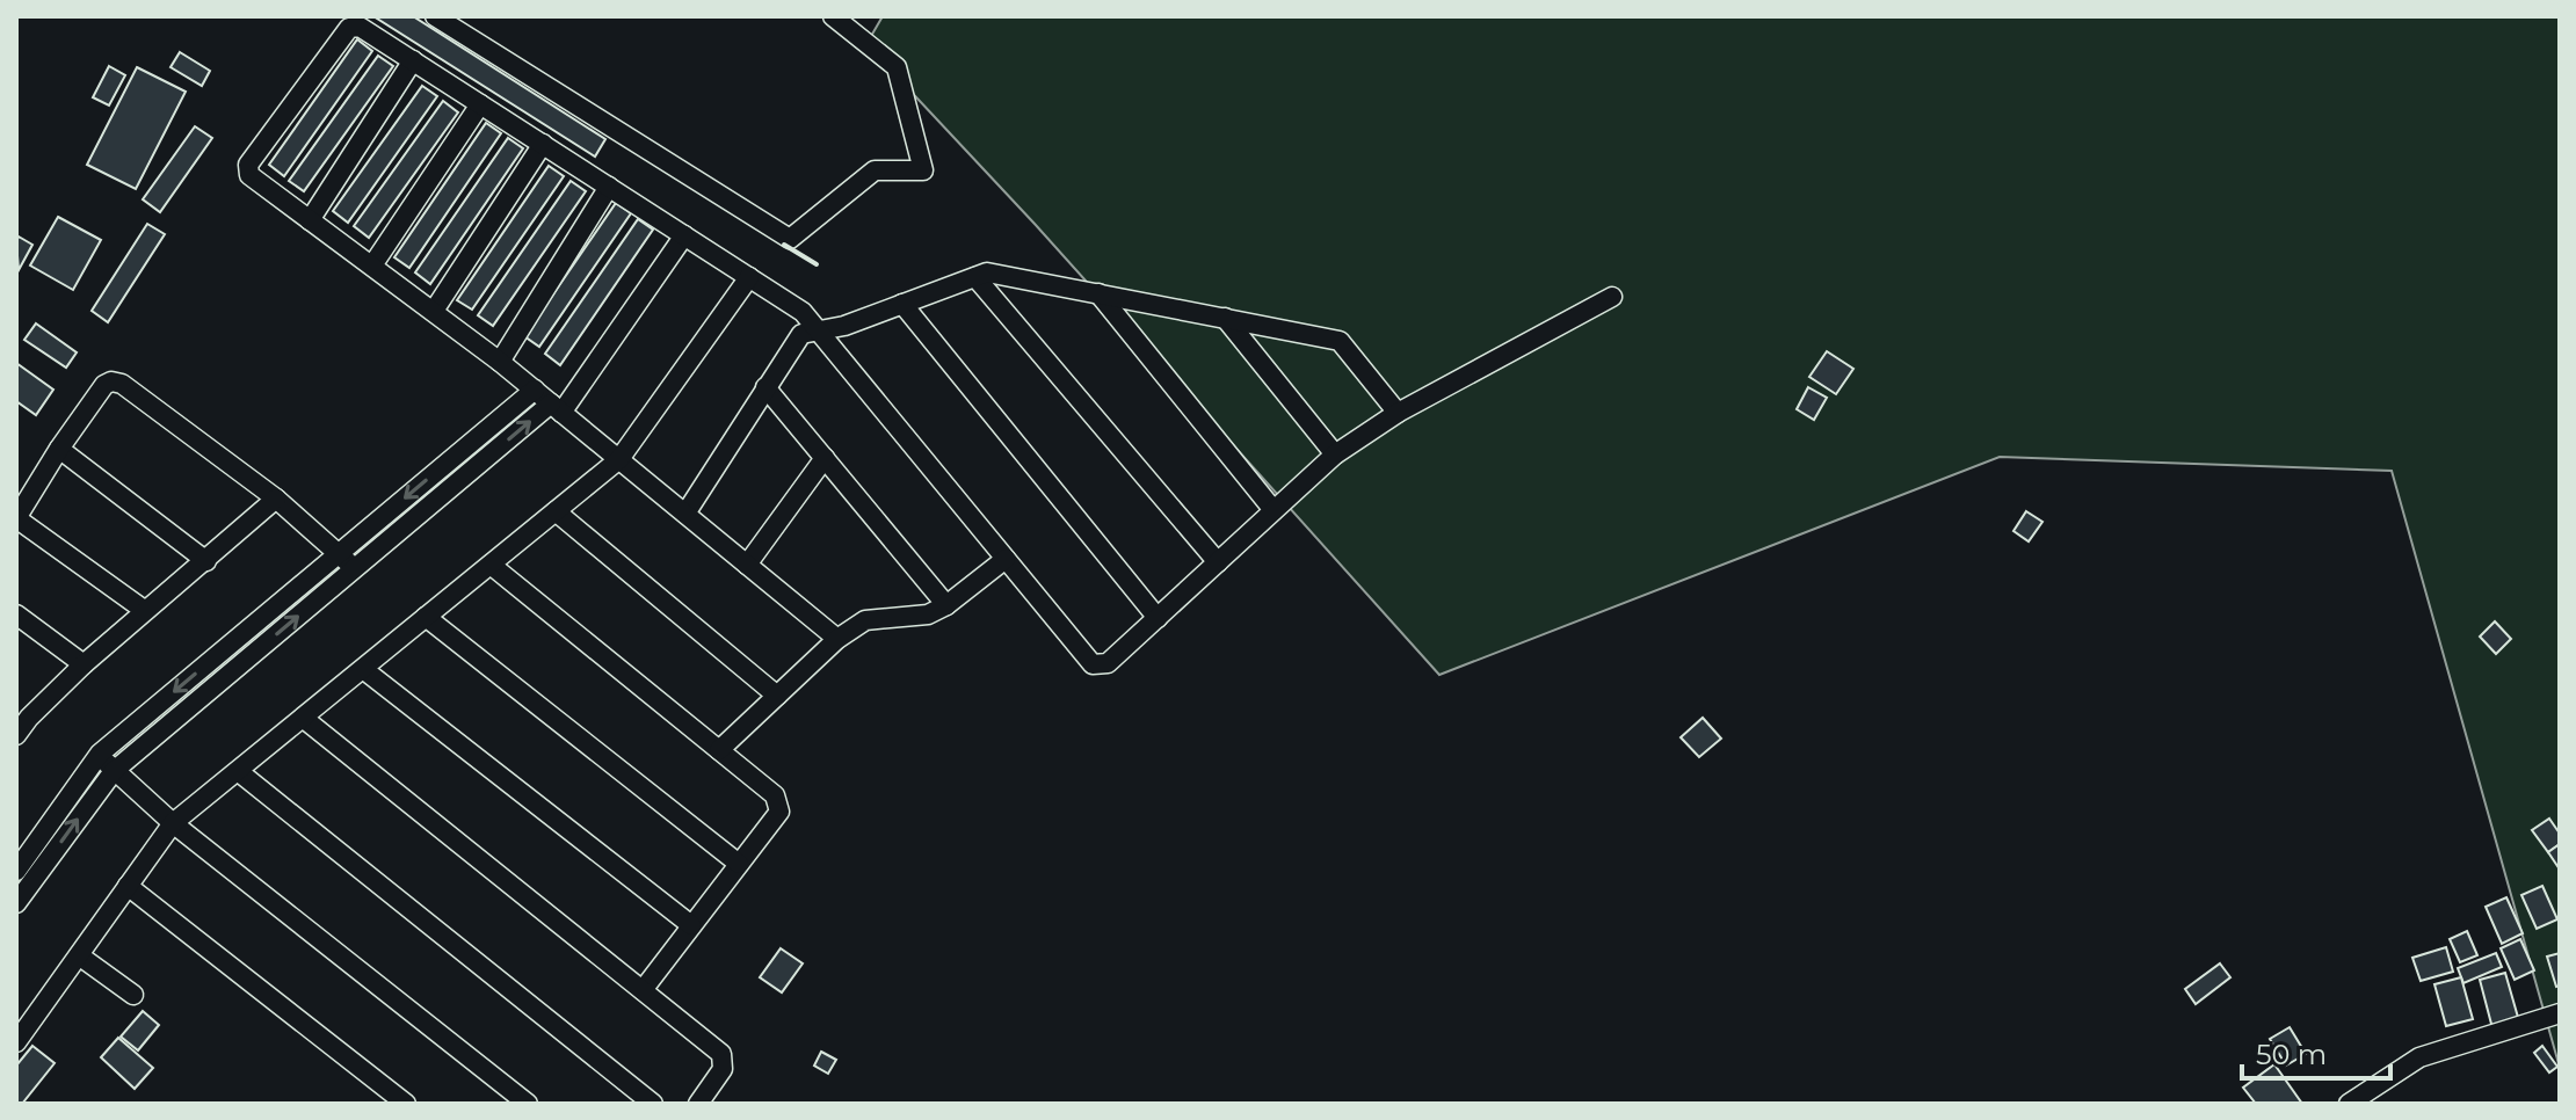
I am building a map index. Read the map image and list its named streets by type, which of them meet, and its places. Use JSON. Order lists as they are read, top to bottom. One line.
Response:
{"scale_bar":"50 m"}
